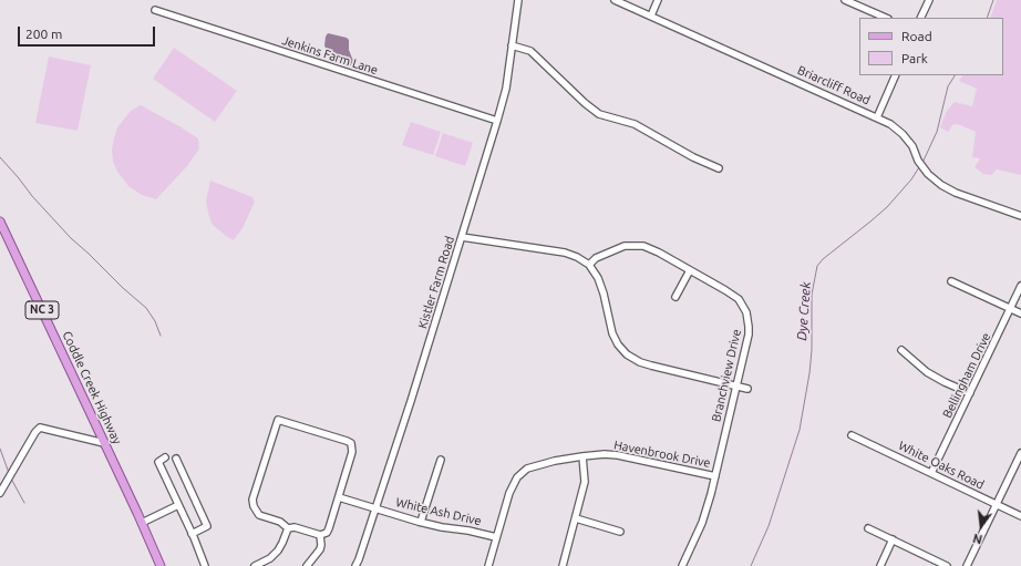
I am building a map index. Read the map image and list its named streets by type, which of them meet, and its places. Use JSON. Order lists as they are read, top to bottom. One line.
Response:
{"streets":{"main road":["NC 3","Coddle Creek Highway"],"street":["Jenkins Farm Lane","Briarcliff Road","Kistler Farm Road","Branchview Drive","Bellingham Drive","Havenbrook Drive","White Oaks Road","White Ash Drive"]},"crossings":[["Jenkins Farm Lane","Kistler Farm Road"],["Kistler Farm Road","White Ash Drive"],["Branchview Drive","Havenbrook Drive"],["Bellingham Drive","White Oaks Road"],["Havenbrook Drive","White Ash Drive"]],"water":["Dye Creek"],"legend":["Road","Park"],"scale_bar":"200 m","north":"bottom"}
